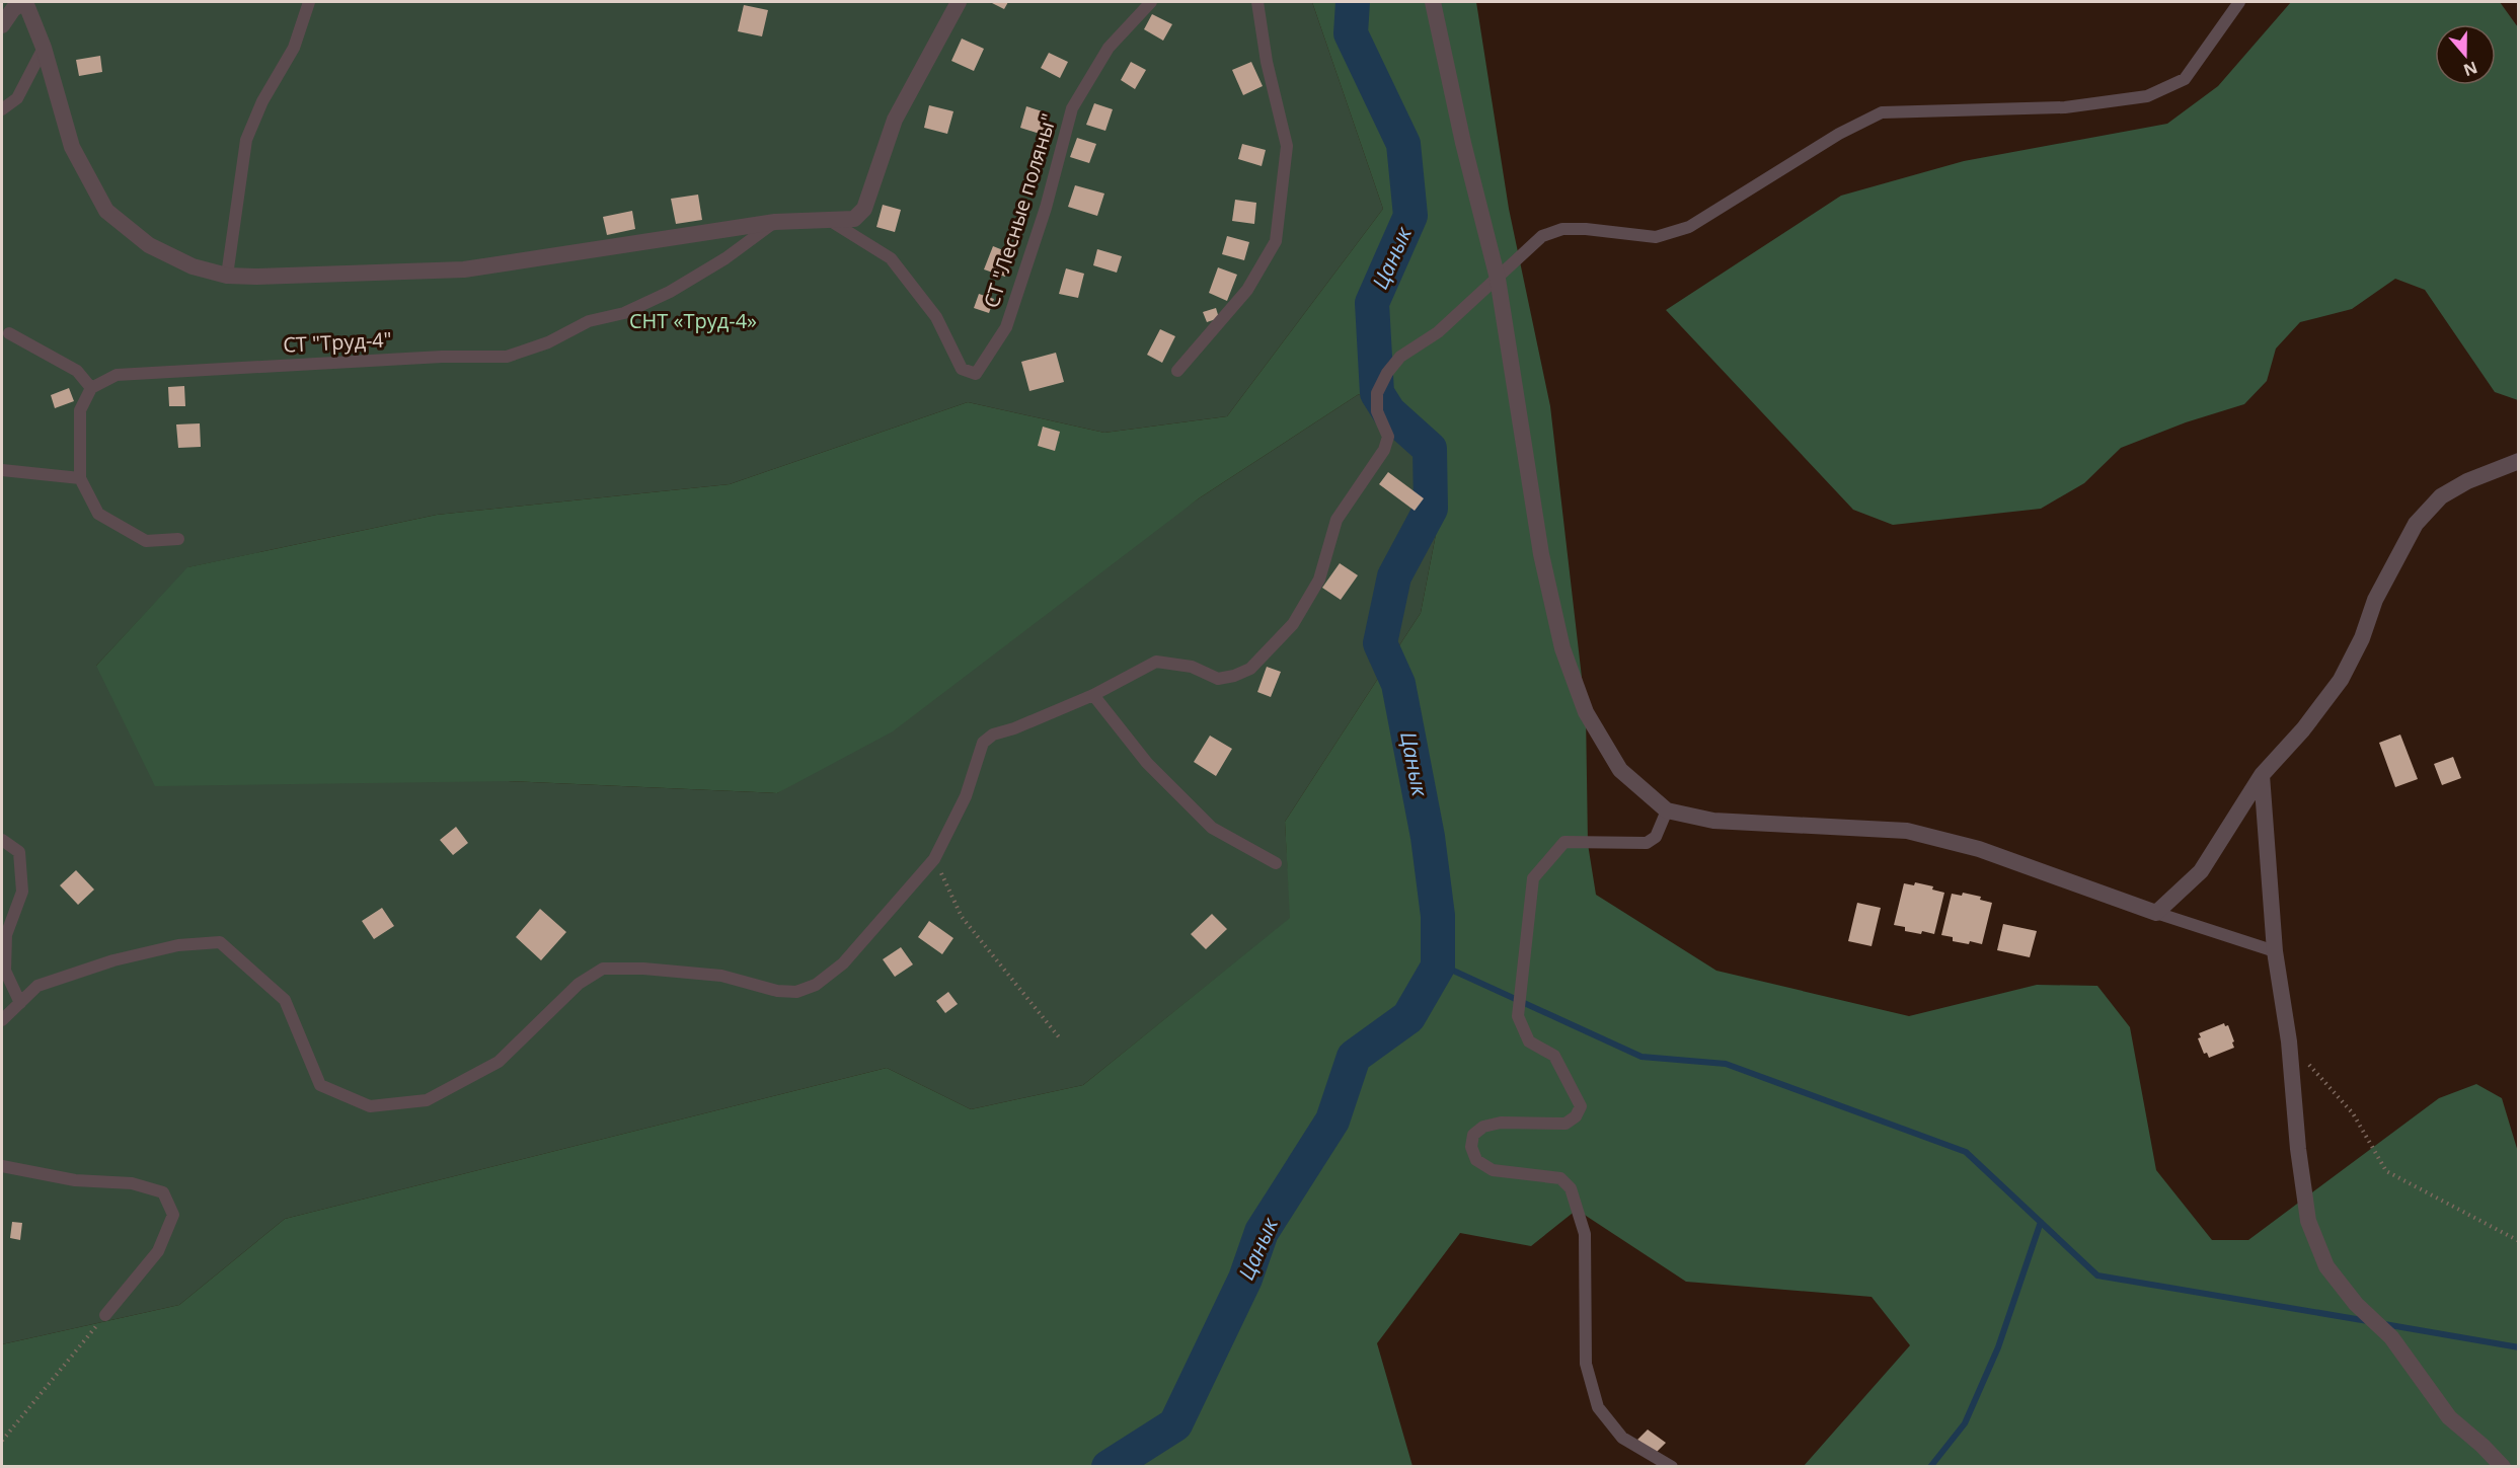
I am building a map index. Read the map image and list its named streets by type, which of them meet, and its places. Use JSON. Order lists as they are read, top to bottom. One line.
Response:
{"streets":{"lane":["СТ \"Лесные поляны\"","СТ \"Труд-4\""]},"water":["Цанык"],"parks":["СНТ «Труд-4»"],"north":"bottom"}
